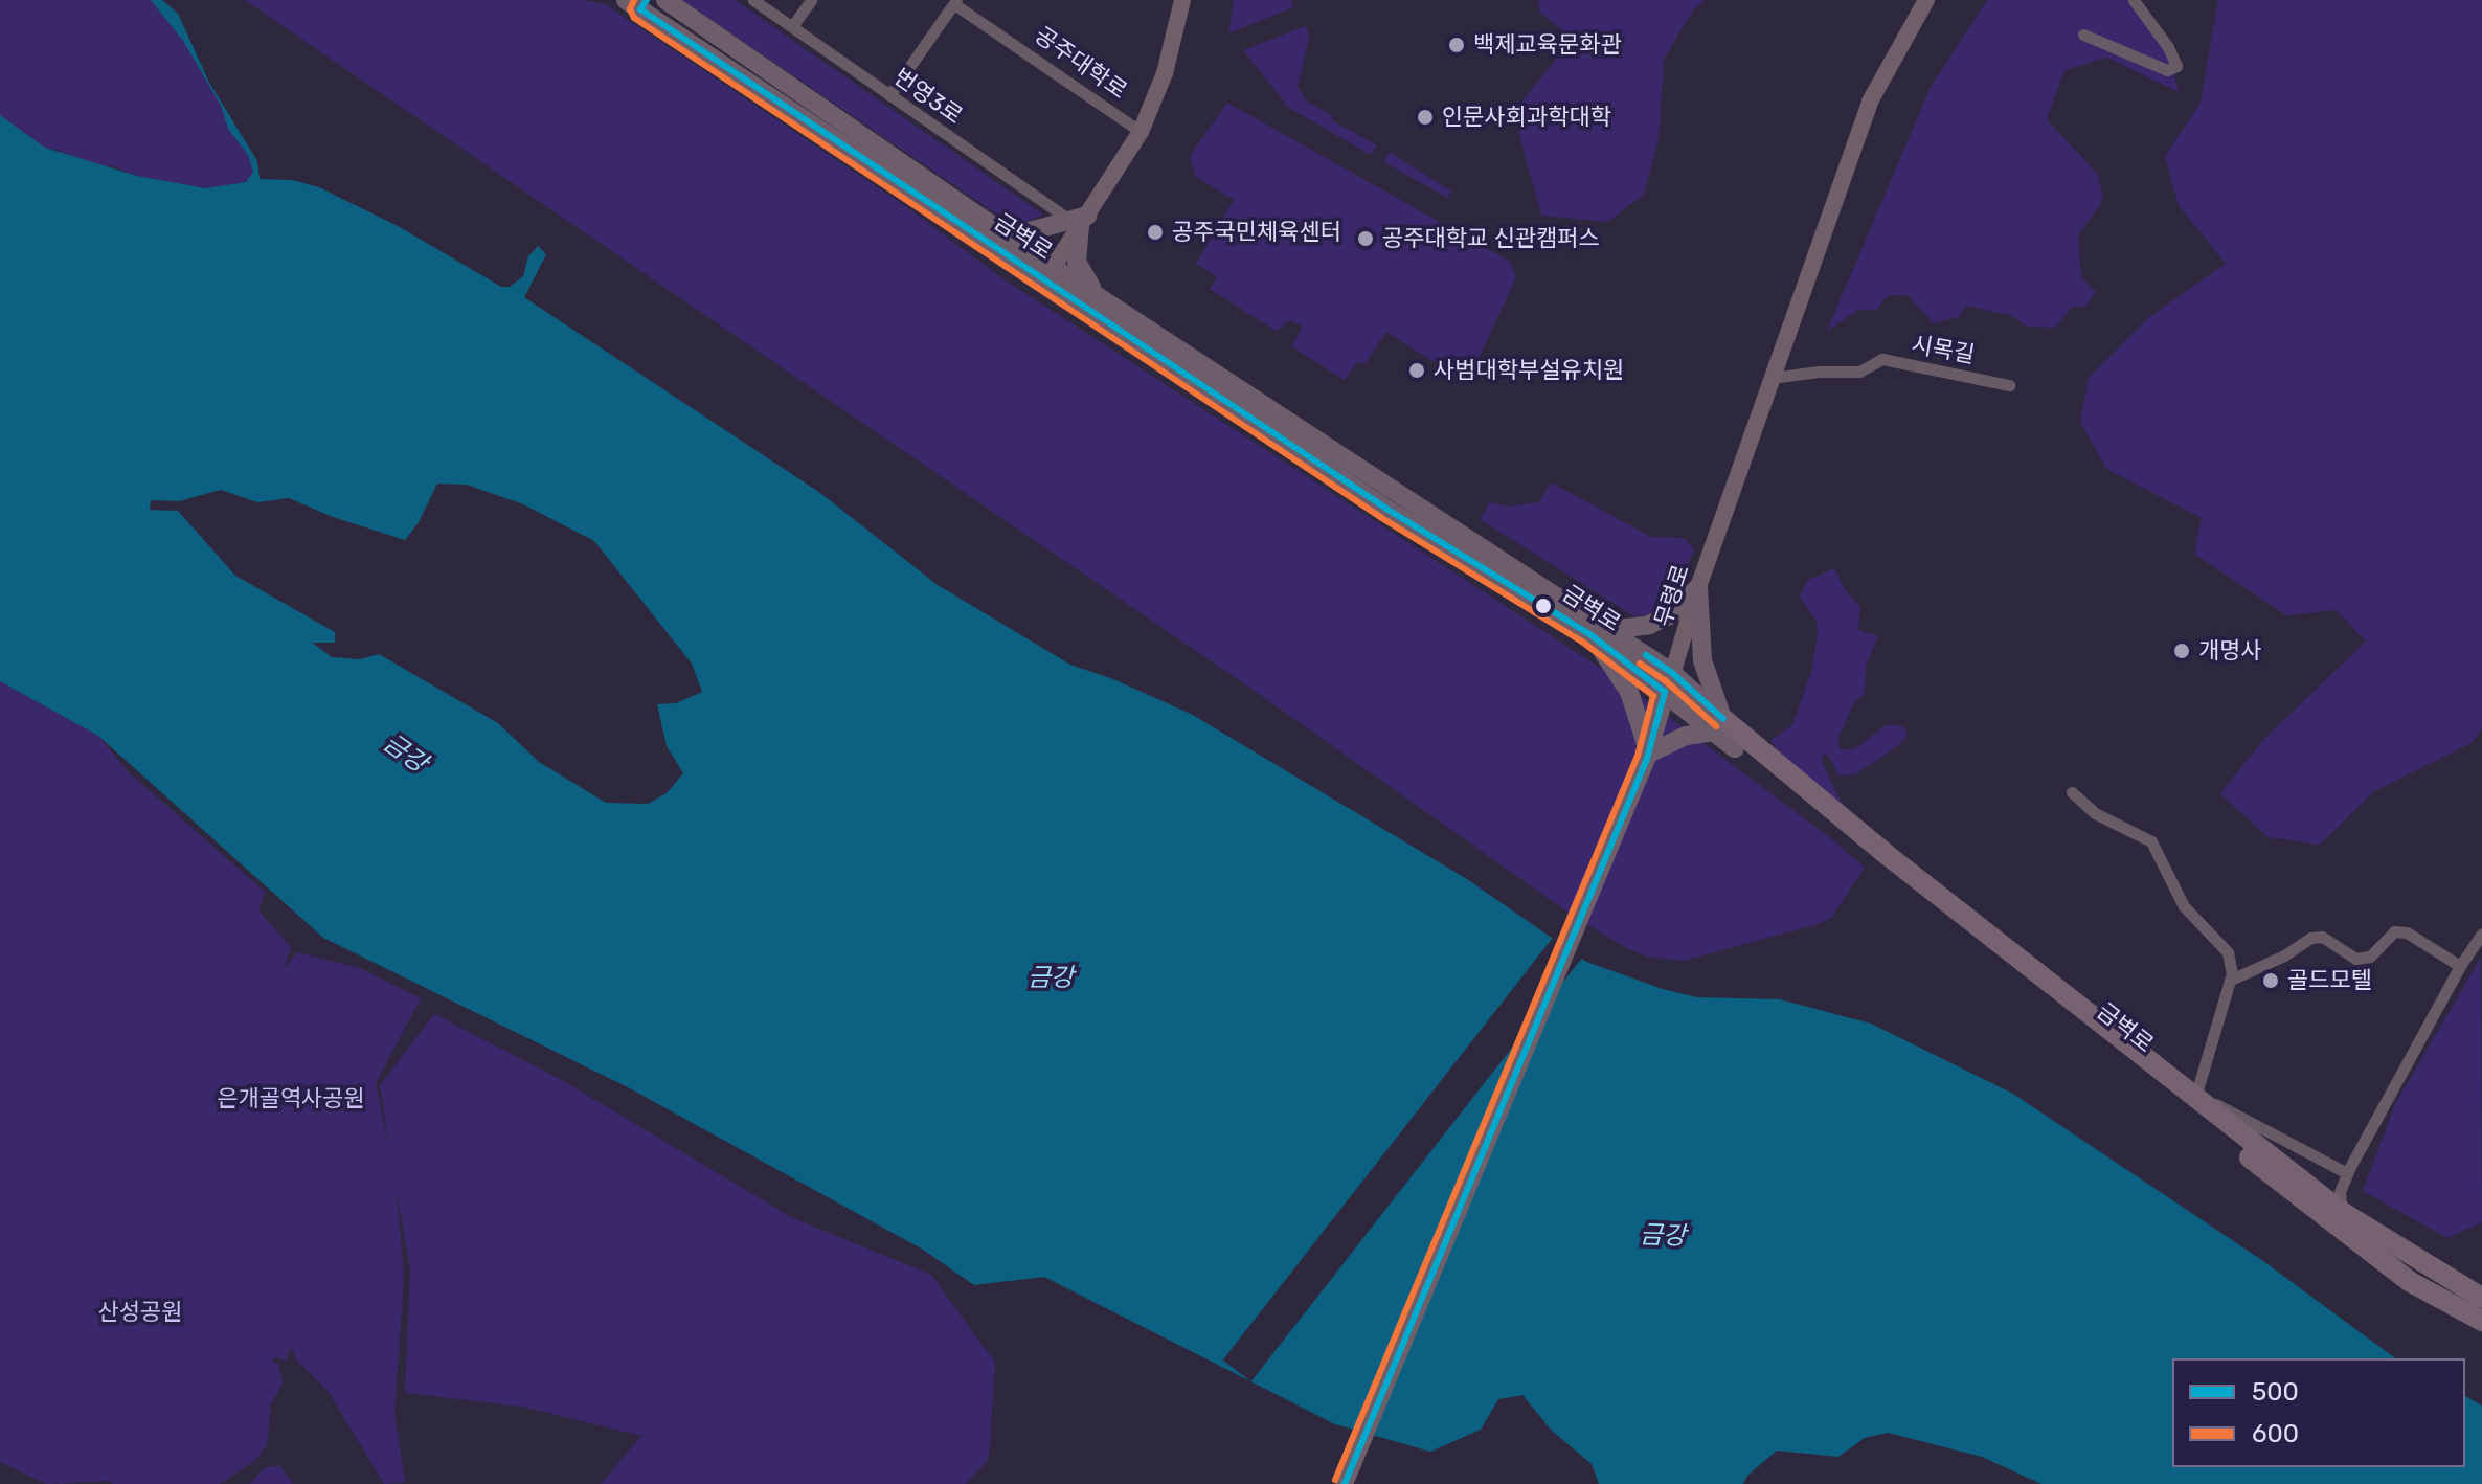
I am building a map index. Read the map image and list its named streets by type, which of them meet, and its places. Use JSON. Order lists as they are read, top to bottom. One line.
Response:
{"streets":{"highway":["금벽로"],"main road":["공주대학로","무령로"],"street":["번영3로","시목길"]},"crossings":[["공주대학로","번영3로"],["공주대학로","금벽로"],["금벽로","무령로"],["시목길","무령로"]],"water":["금강"],"parks":["은개골역사공원","산성공원"],"places":["백제교육문화관","인문사회과학대학","공주국민체육센터","공주대학교 신관캠퍼스","사범대학부설유치원","개명사","골드모텔"],"lines":["transit line 500","transit line 600"],"legend":["500","600"]}
